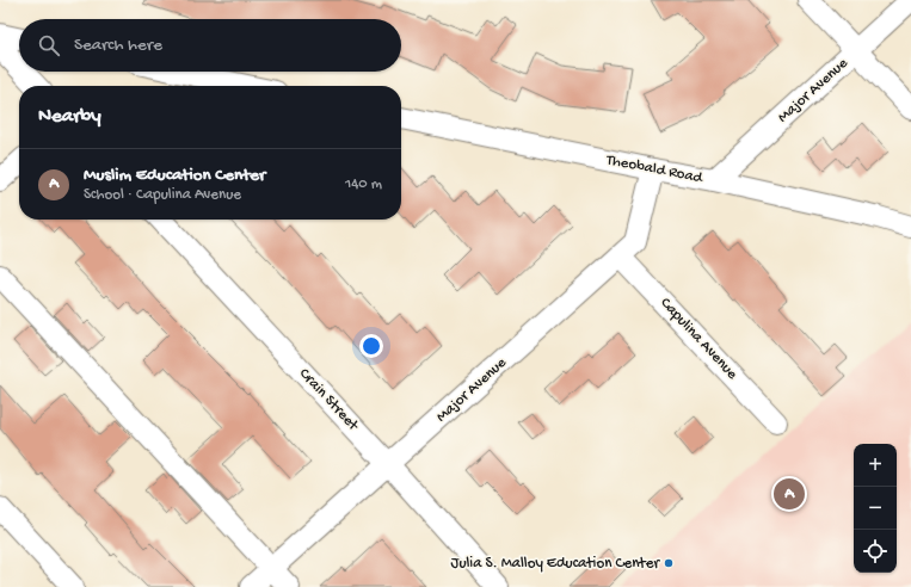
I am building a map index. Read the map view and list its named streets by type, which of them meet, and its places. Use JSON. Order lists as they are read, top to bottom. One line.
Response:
{"streets":{"street":["Major Avenue","Theobald Road","Capulina Avenue","Crain Street"]},"crossings":[["Major Avenue","Theobald Road"],["Major Avenue","Capulina Avenue"],["Major Avenue","Crain Street"]],"places":["Julia S. Malloy Education Center"],"page":{"search":"Search here","heading":"Nearby","list":[{"mark":"A","name":"Muslim Education Center","note":"School · Capulina Avenue","value":"140 m"}],"map_buttons":["+","−"],"pins":"A"}}
